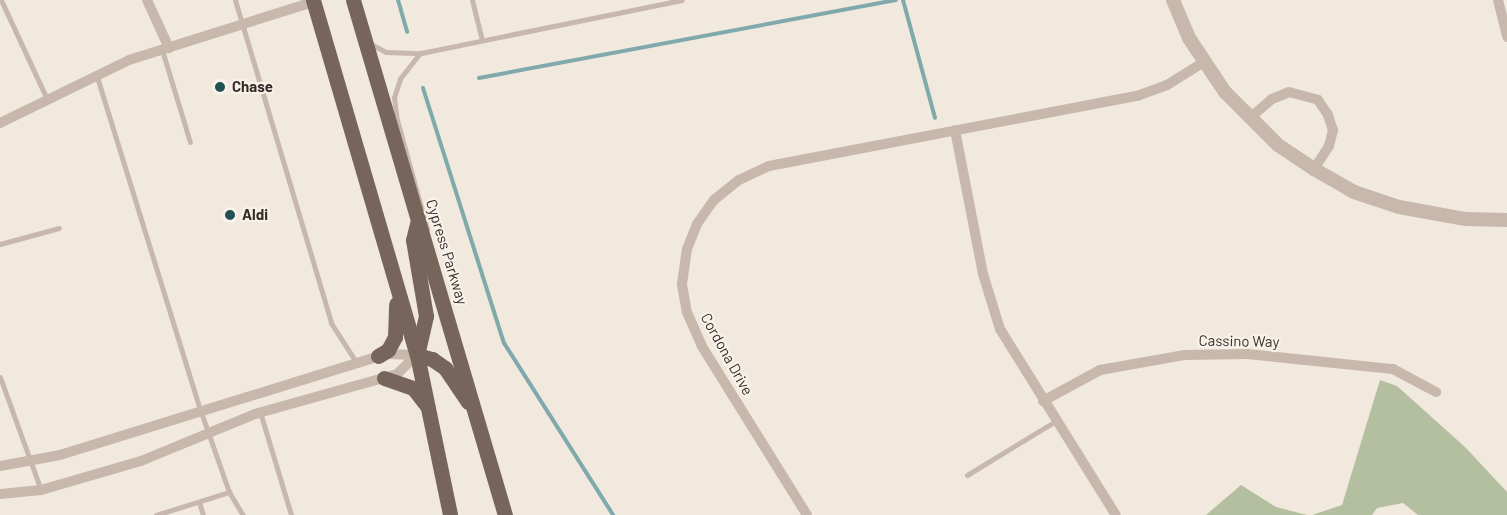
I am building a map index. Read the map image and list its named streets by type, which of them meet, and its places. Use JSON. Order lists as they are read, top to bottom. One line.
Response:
{"streets":{"main road":["Cypress Parkway"],"street":["Cassino Way","Cordona Drive"]},"places":["Chase","Aldi"]}
